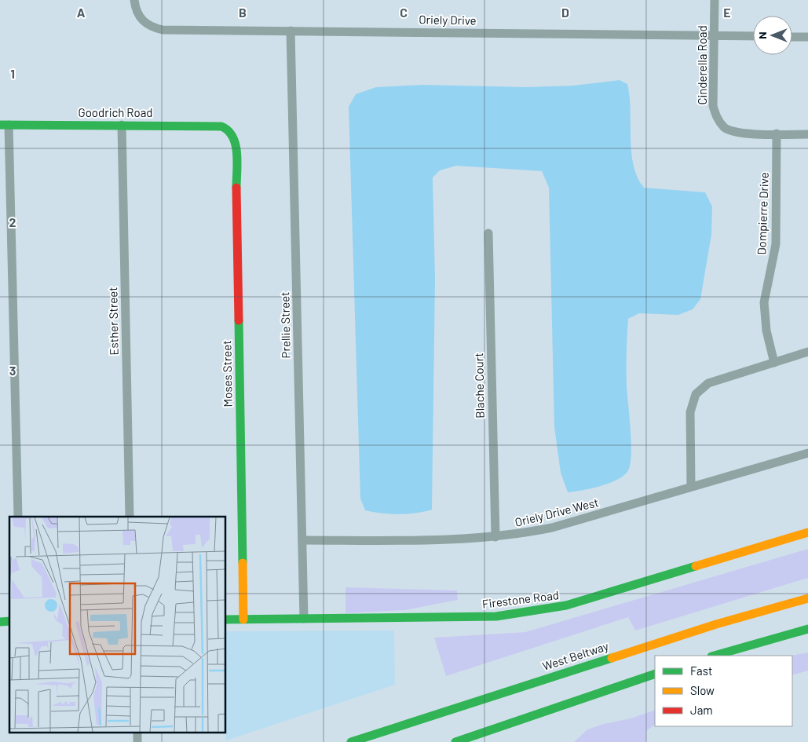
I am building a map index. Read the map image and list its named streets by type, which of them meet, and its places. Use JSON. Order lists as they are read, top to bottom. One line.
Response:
{"streets":{"main road":["Goodrich Road","Moses Street","Firestone Road","West Beltway"],"street":["Oriely Drive","Cinderella Road","Dompierre Drive","Esther Street","Prellie Street","Blache Court","Oriely Drive West"]},"crossings":[["Oriely Drive","Cinderella Road"],["Oriely Drive","Prellie Street"],["Cinderella Road","Dompierre Drive"],["Goodrich Road","Esther Street"],["Goodrich Road","Moses Street"],["Prellie Street","Oriely Drive West"],["Prellie Street","Firestone Road"],["Moses Street","Firestone Road"],["Blache Court","Oriely Drive West"]],"legend":["Fast","Slow","Jam"],"north":"left","grid":{"columns":["A","B","C","D","E"],"rows":["1","2","3"]}}
